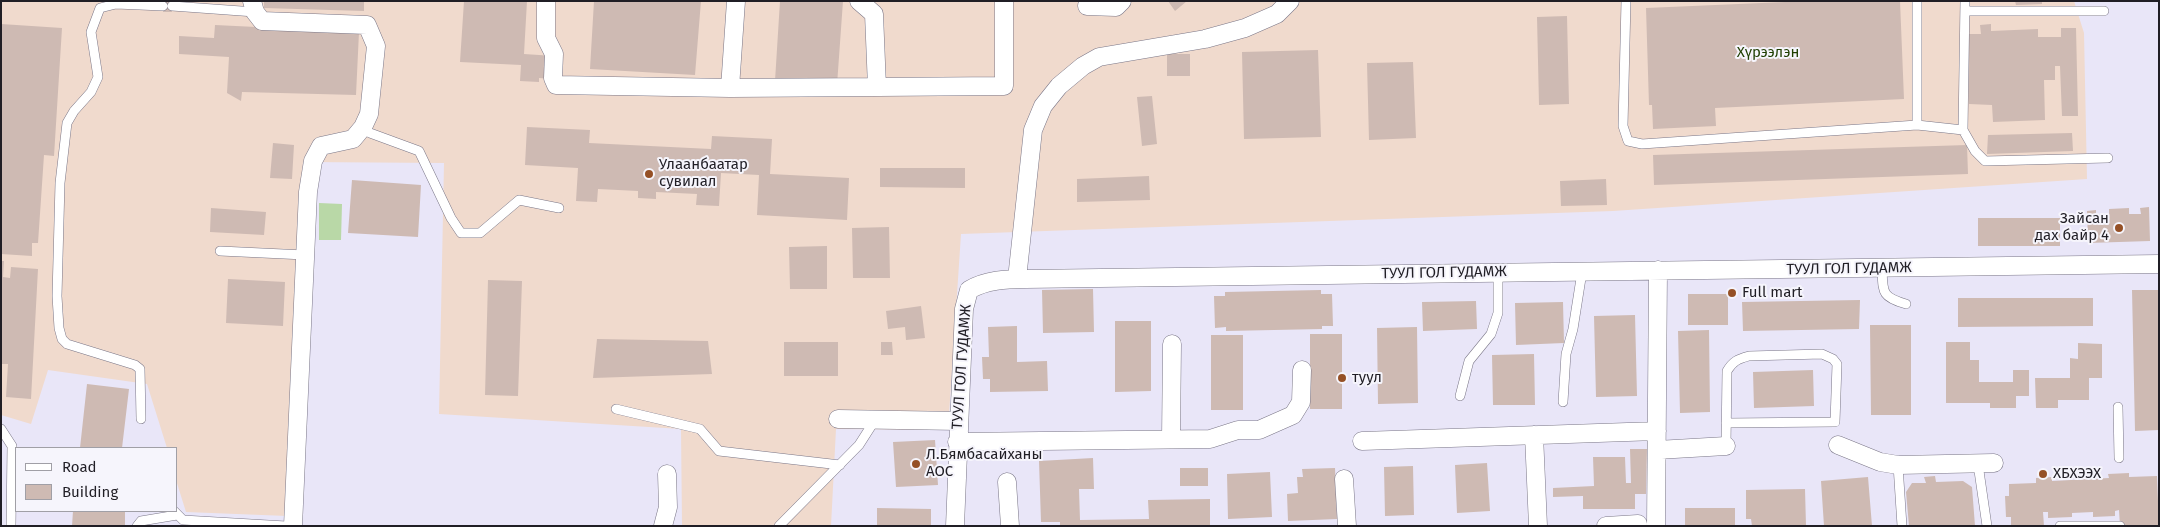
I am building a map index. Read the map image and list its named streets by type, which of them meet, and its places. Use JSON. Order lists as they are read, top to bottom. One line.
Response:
{"streets":{"street":["ТУУЛ ГОЛ ГУДАМЖ"]},"parks":["Хүрээлэн"],"places":["Улаанбаатар сувилал","Зайсан дах байр 4","Full mart","туул","Л.Бямбасайханы АОС","ХБХЭЭХ"],"legend":["Road","Building"]}
